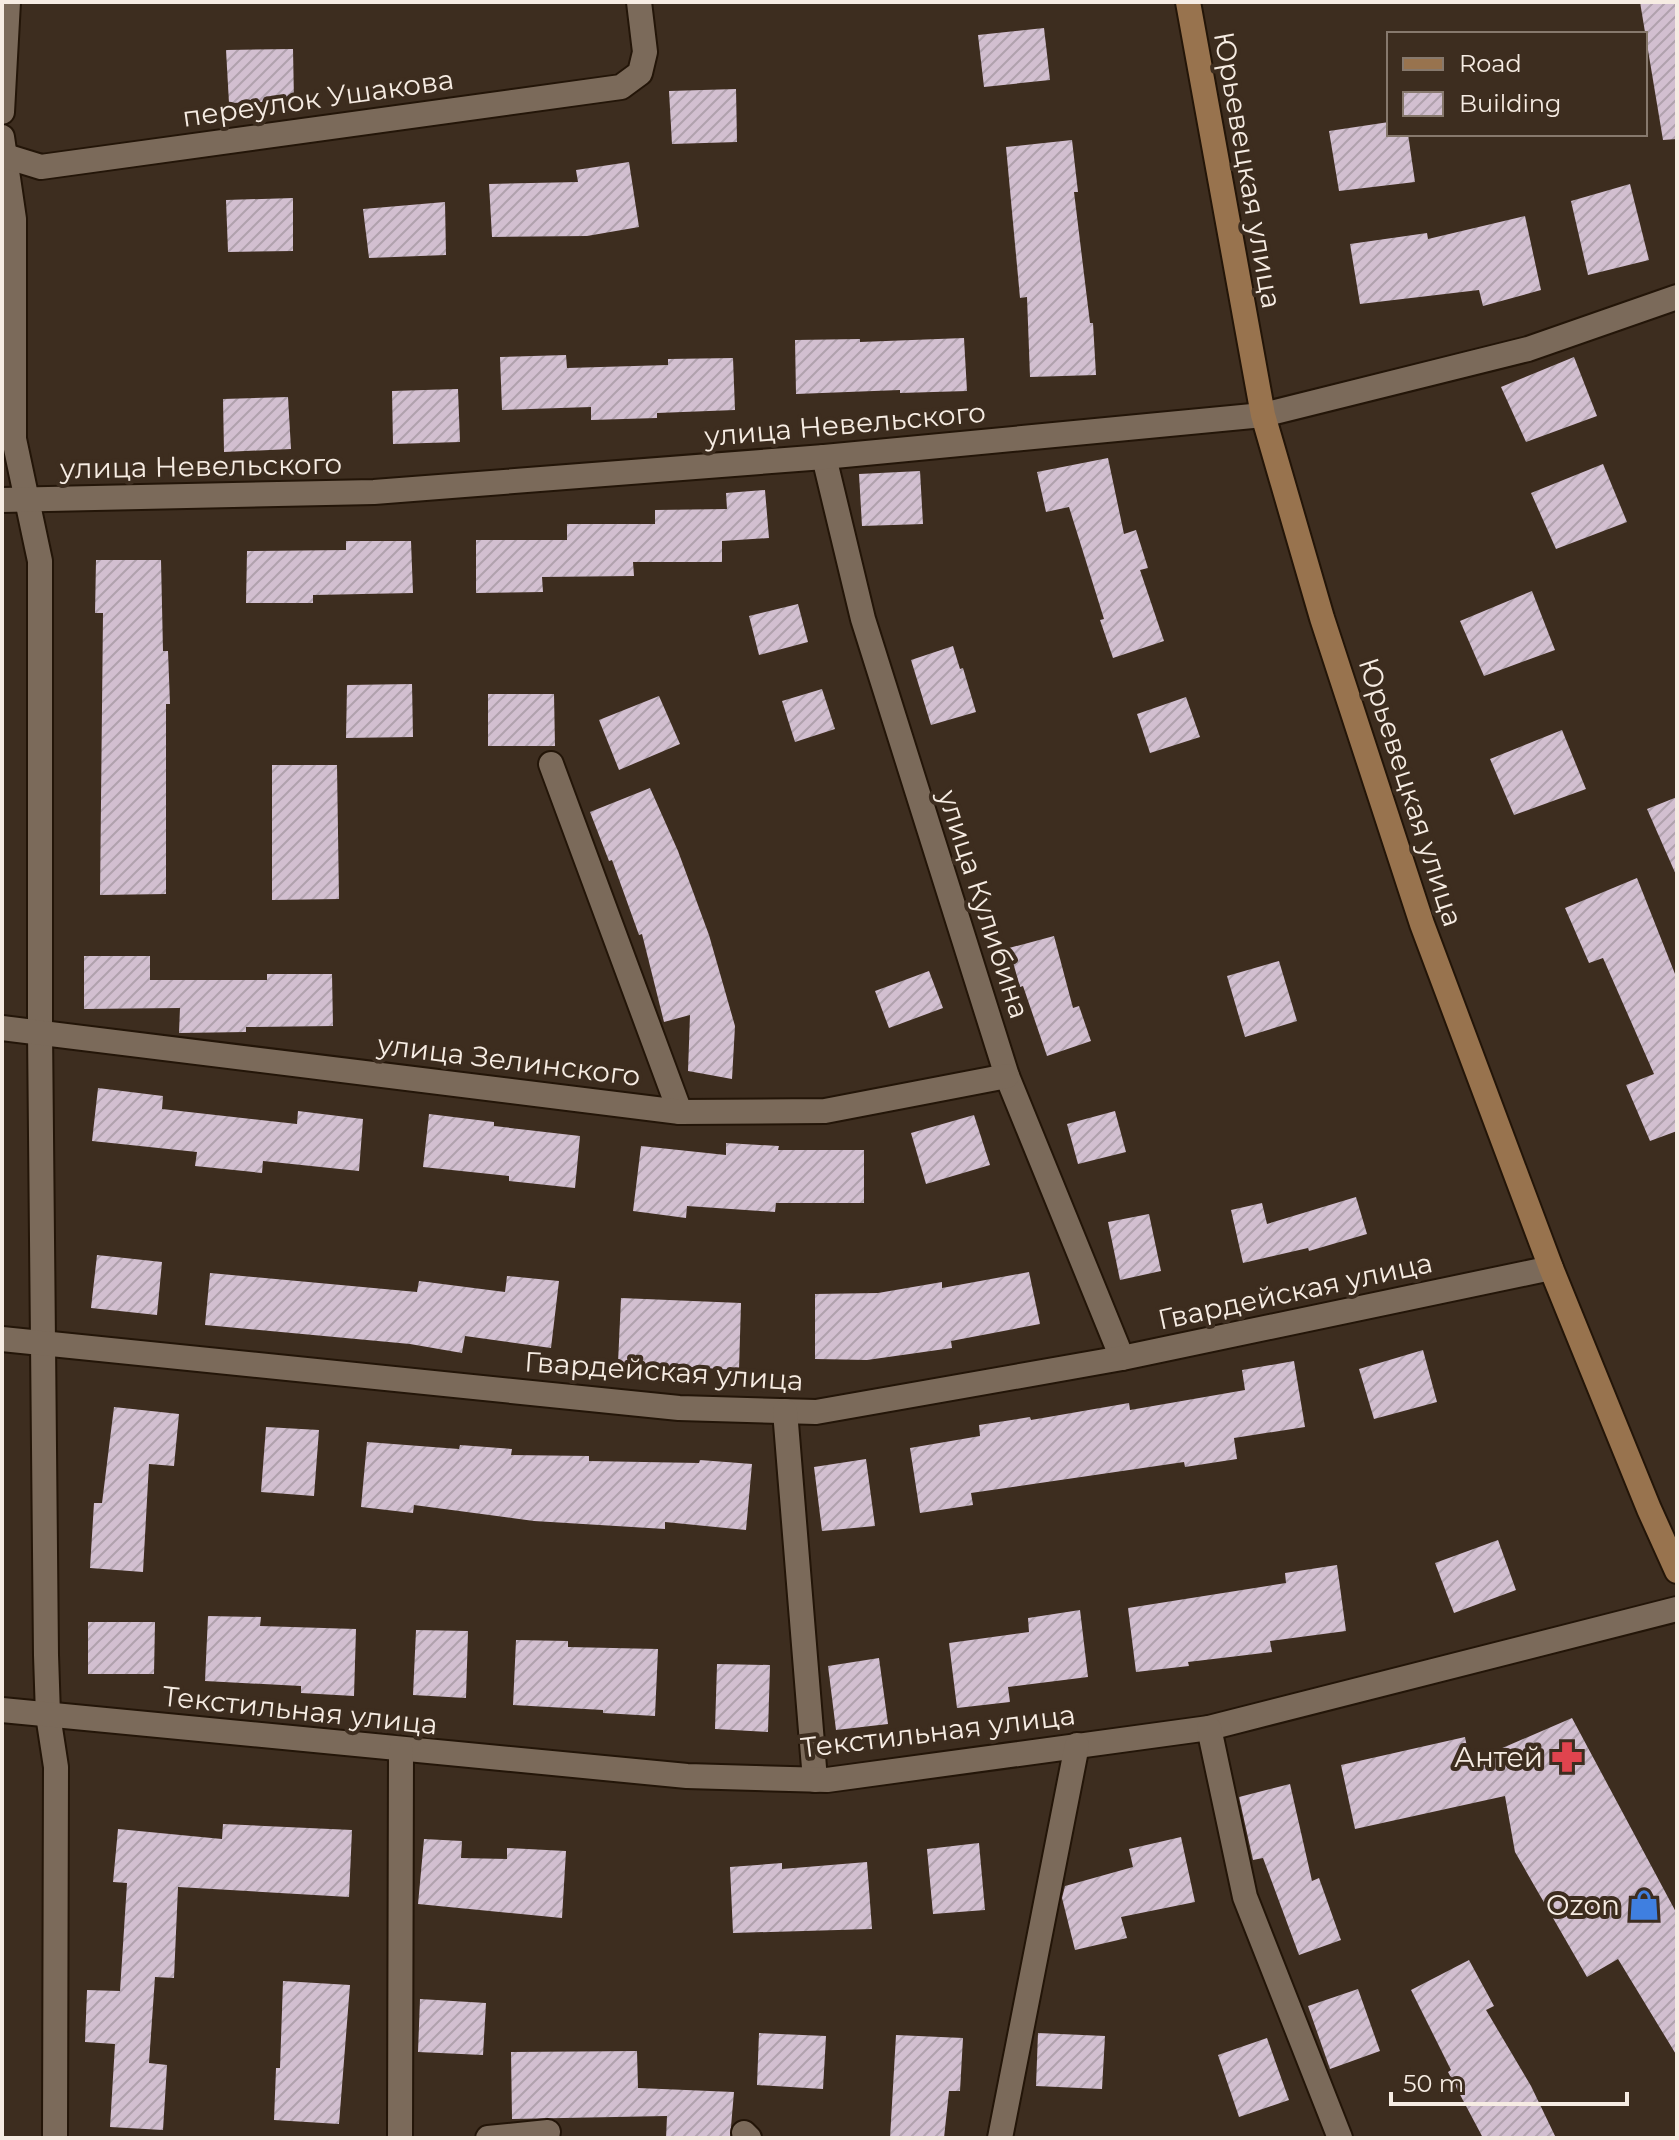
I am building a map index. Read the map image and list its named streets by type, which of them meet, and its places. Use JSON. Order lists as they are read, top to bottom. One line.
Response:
{"streets":{"main road":["Юрьевецкая улица"],"street":["переулок Ушакова","улица Невельского","улица Кулибина","улица Зелинского","Гвардейская улица","Текстильная улица"]},"crossings":[["Юрьевецкая улица","улица Невельского"],["Юрьевецкая улица","Гвардейская улица"],["улица Невельского","улица Кулибина"],["улица Кулибина","улица Зелинского"],["улица Кулибина","Гвардейская улица"]],"places":{"pharmacy":["Антей"],"shop":["Ozon"]},"legend":["Road","Building"],"scale_bar":"50 m"}
